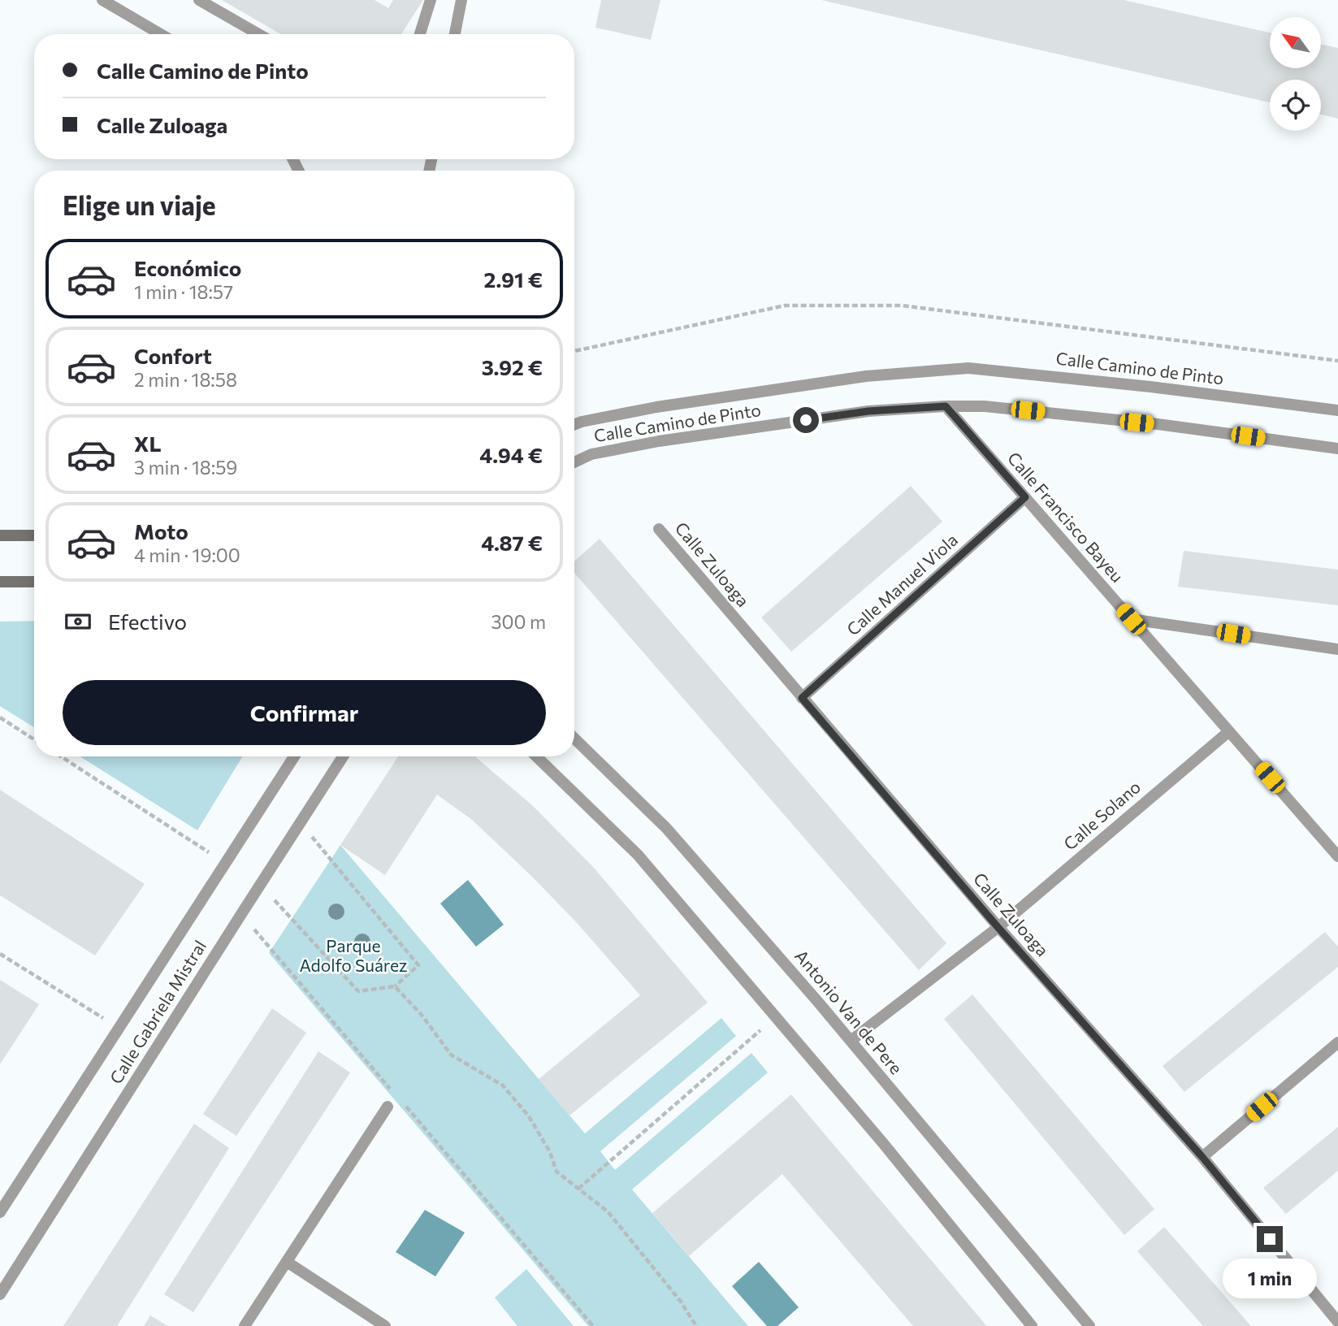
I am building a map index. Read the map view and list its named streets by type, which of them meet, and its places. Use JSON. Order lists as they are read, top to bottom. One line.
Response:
{"streets":{"street":["Calle Camino de Pinto","Calle Francisco Bayeu","Calle Zuloaga","Calle Manuel Viola","Calle Solano","Calle Gabriela Mistral","Antonio Van de Pere"]},"crossings":[["Calle Camino de Pinto","Calle Francisco Bayeu"],["Calle Francisco Bayeu","Calle Manuel Viola"],["Calle Francisco Bayeu","Calle Solano"],["Calle Zuloaga","Calle Manuel Viola"],["Calle Zuloaga","Calle Solano"],["Calle Solano","Antonio Van de Pere"]],"parks":["Parque Adolfo Suárez"],"north":"top left","page":{"banner":["Calle Camino de Pinto","Calle Zuloaga"],"heading":"Elige un viaje","list":[{"name":"Económico","note":"1 min · 18:57","value":"2.91 €"},{"name":"Confort","note":"2 min · 18:58","value":"3.92 €"},{"name":"XL","note":"3 min · 18:59","value":"4.94 €"},{"name":"Moto","note":"4 min · 19:00","value":"4.87 €"}],"pay":["Efectivo","300 m"],"buttons":"Confirmar","bubble":"1 min"}}
